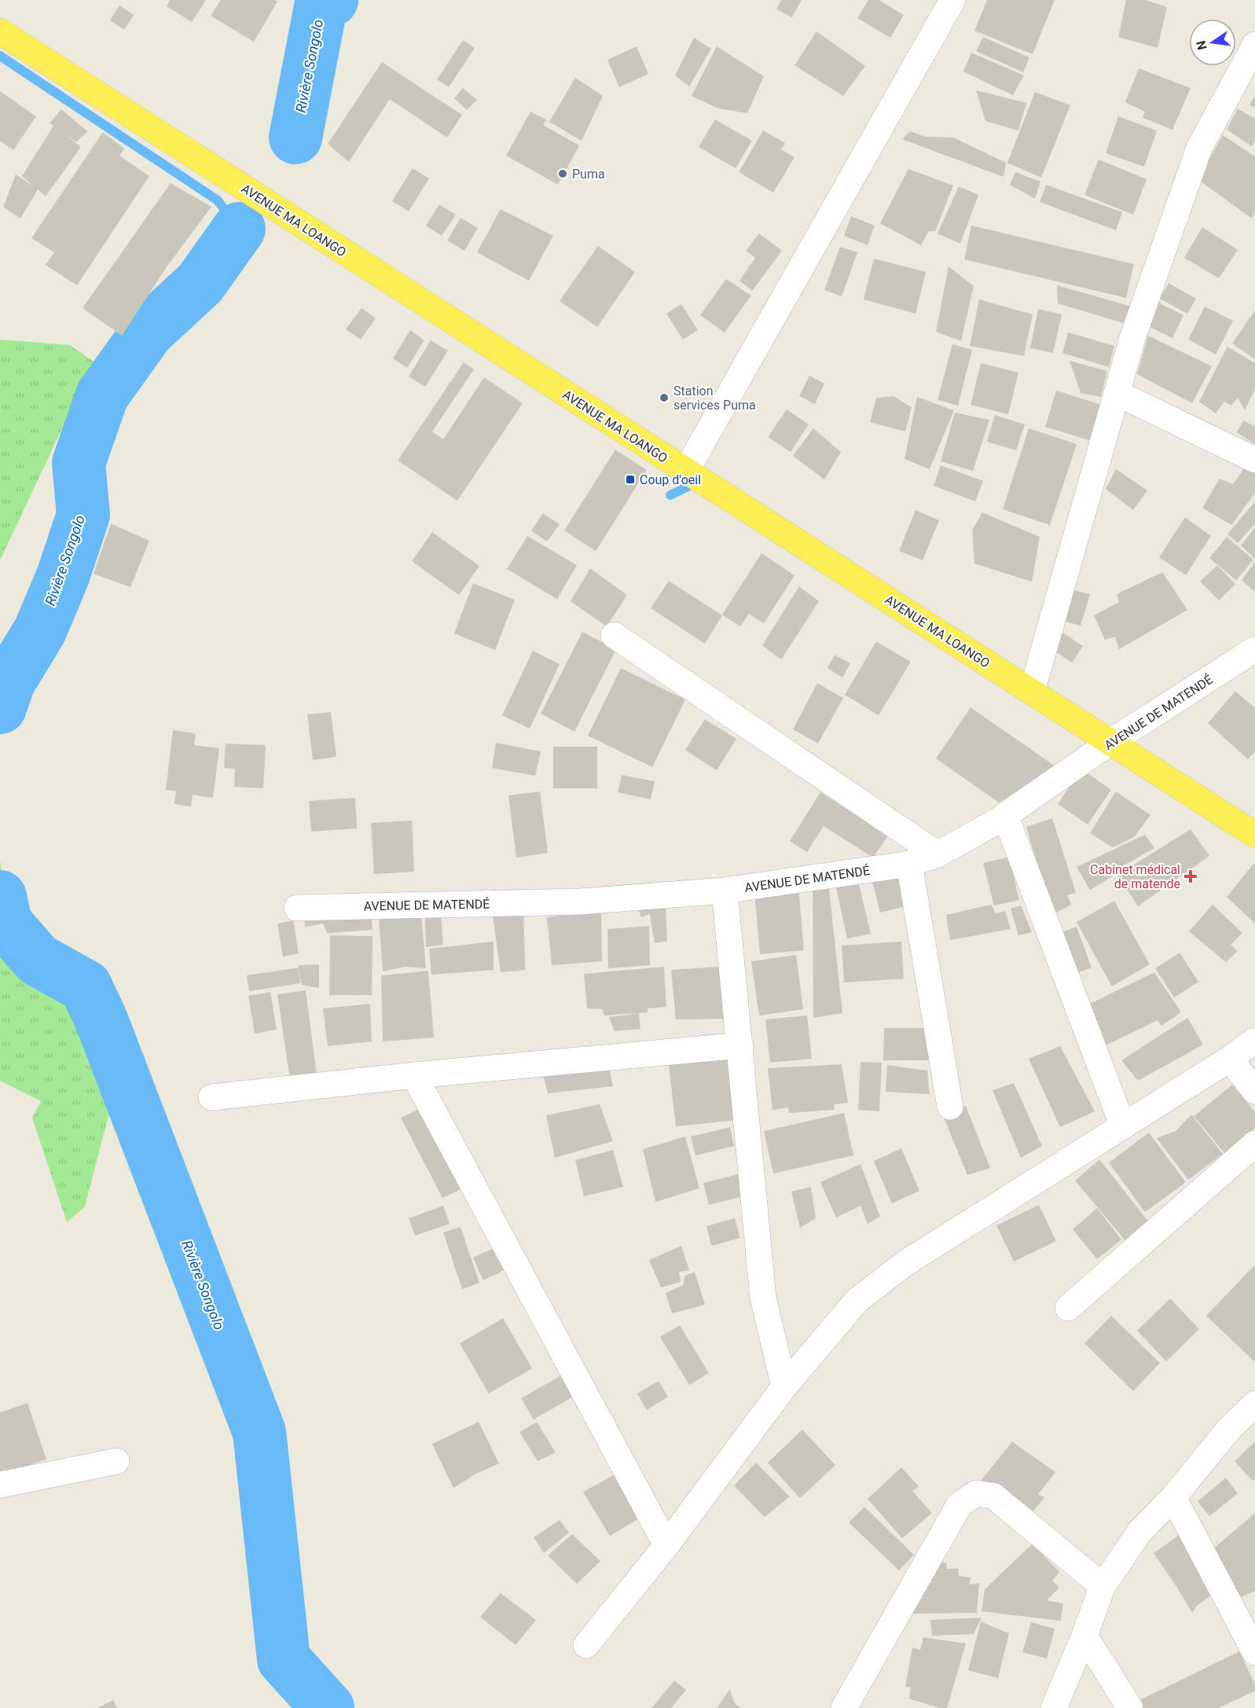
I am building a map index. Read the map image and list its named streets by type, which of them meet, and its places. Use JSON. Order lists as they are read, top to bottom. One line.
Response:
{"streets":{"main road":["AVENUE MA LOANGO"],"street":["AVENUE DE MATENDÉ"]},"crossings":[["AVENUE MA LOANGO","AVENUE DE MATENDÉ"]],"water":["Rivière Songolo"],"places":{"other":["Puma","Station services Puma"],"transit":["Coup d'oeil"],"health":["Cabinet médical de matende"]},"north":"left"}
